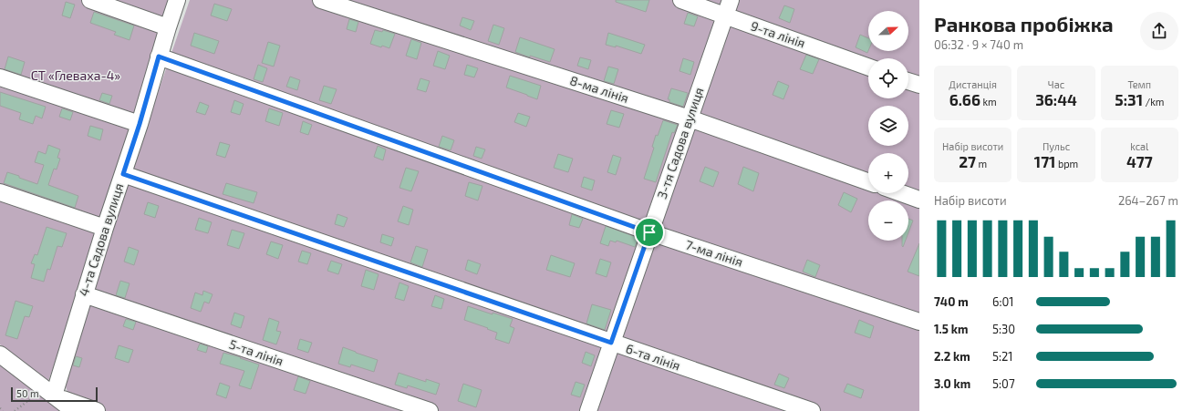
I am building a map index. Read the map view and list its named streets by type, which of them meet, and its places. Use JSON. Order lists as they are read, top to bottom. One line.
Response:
{"streets":{"street":["9-та лінія","8-ма лінія","3-тя Садова вулиця","4-та Садова вулиця","7-ма лінія","5-та лінія","6-та лінія"]},"crossings":[["9-та лінія","3-тя Садова вулиця"],["8-ма лінія","3-тя Садова вулиця"],["3-тя Садова вулиця","7-ма лінія"],["3-тя Садова вулиця","6-та лінія"],["4-та Садова вулиця","7-ма лінія"],["4-та Садова вулиця","5-та лінія"],["4-та Садова вулиця","6-та лінія"]],"parks":["СТ «Глеваха-4»"],"scale_bar":"50 m","north":"right","page":{"heading":["Ранкова пробіжка","06:32 · 9 × 740 m"],"map_buttons":["+","−"],"stats":[["Дистанція","6.66 km"],["Час","36:44"],["Темп","5:31 /km"],["Набір висоти","27 m"],["Пульс","171 bpm"],["kcal","477"]],"chart":["Набір висоти","264–267 m"],"list":[{"name":"740 m","note":"6:01"},{"name":"1.5 km","note":"5:30"},{"name":"2.2 km","note":"5:21"},{"name":"3.0 km","note":"5:07"}],"scale":"50 m"}}
